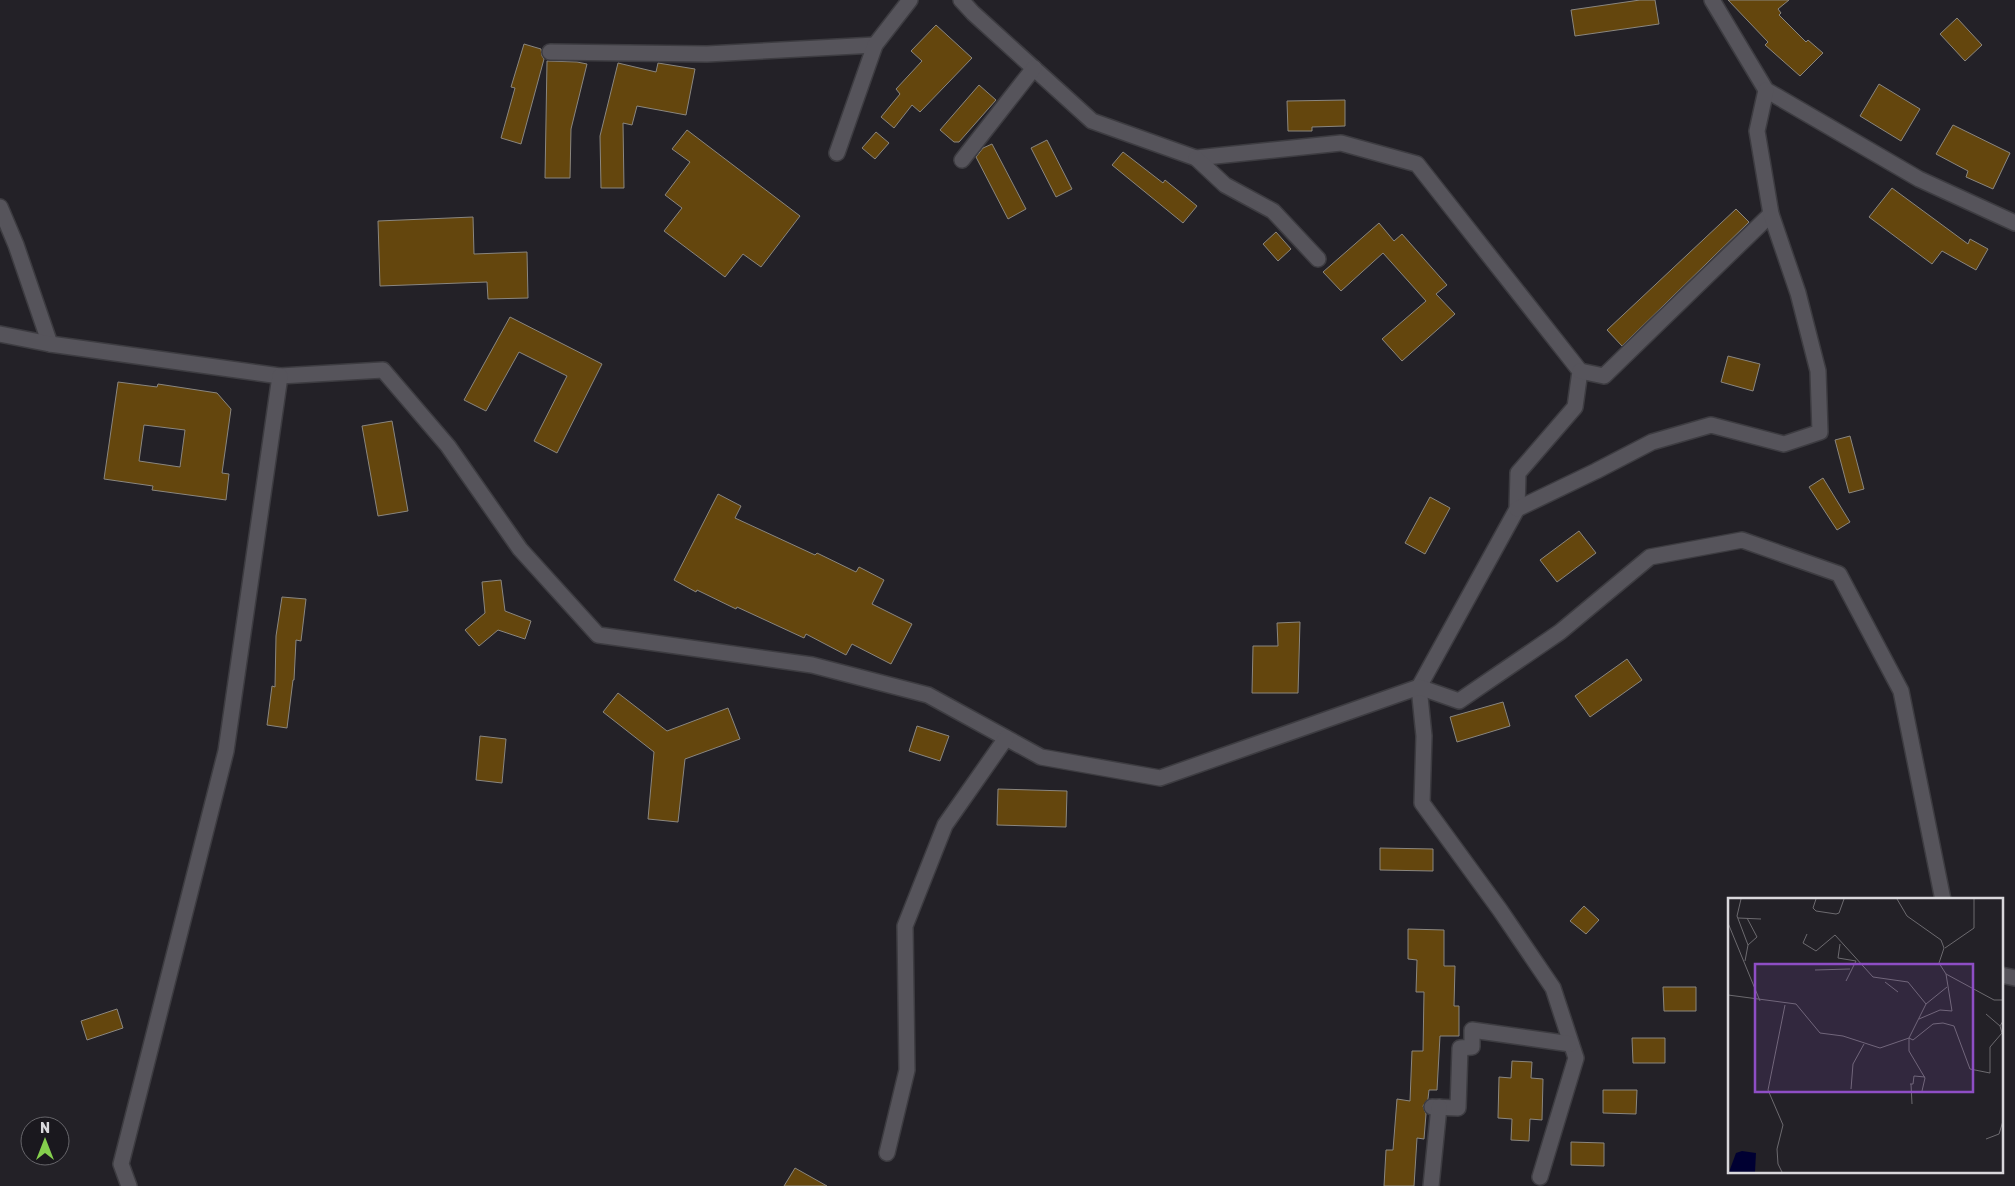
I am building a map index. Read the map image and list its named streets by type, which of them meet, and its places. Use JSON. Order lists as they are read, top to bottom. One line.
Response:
{"north":"top"}
